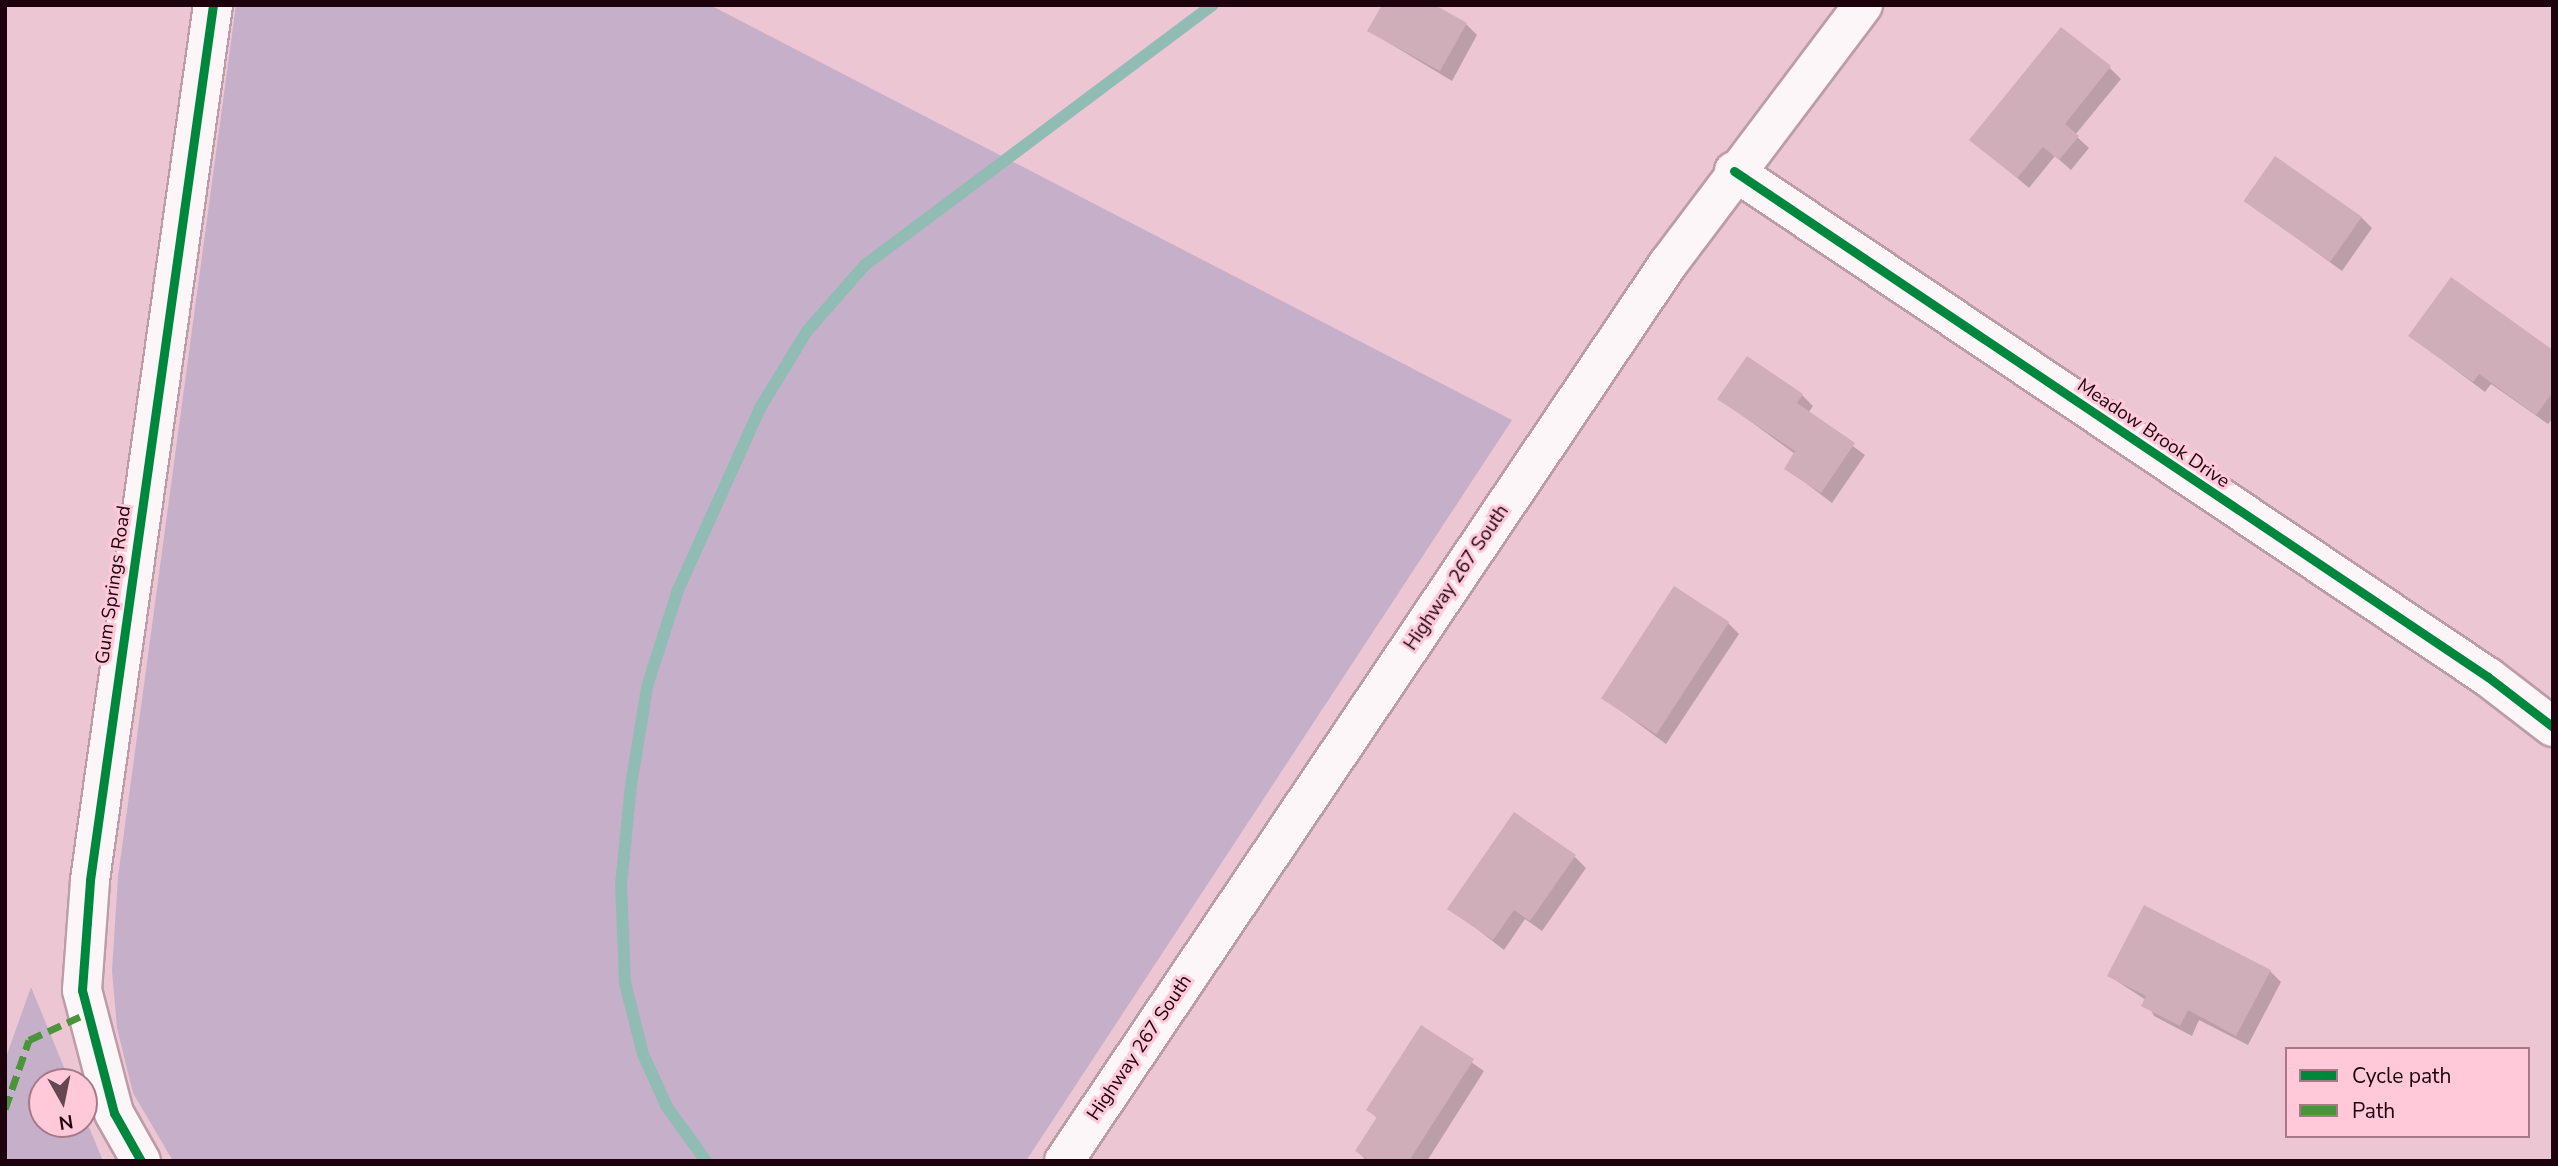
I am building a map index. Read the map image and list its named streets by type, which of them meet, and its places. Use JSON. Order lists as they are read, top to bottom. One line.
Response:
{"streets":{"street":["Meadow Brook Drive","Highway 267 South","Gum Springs Road"]},"crossings":[["Meadow Brook Drive","Highway 267 South"]],"legend":["Cycle path","Path"],"north":"bottom"}
